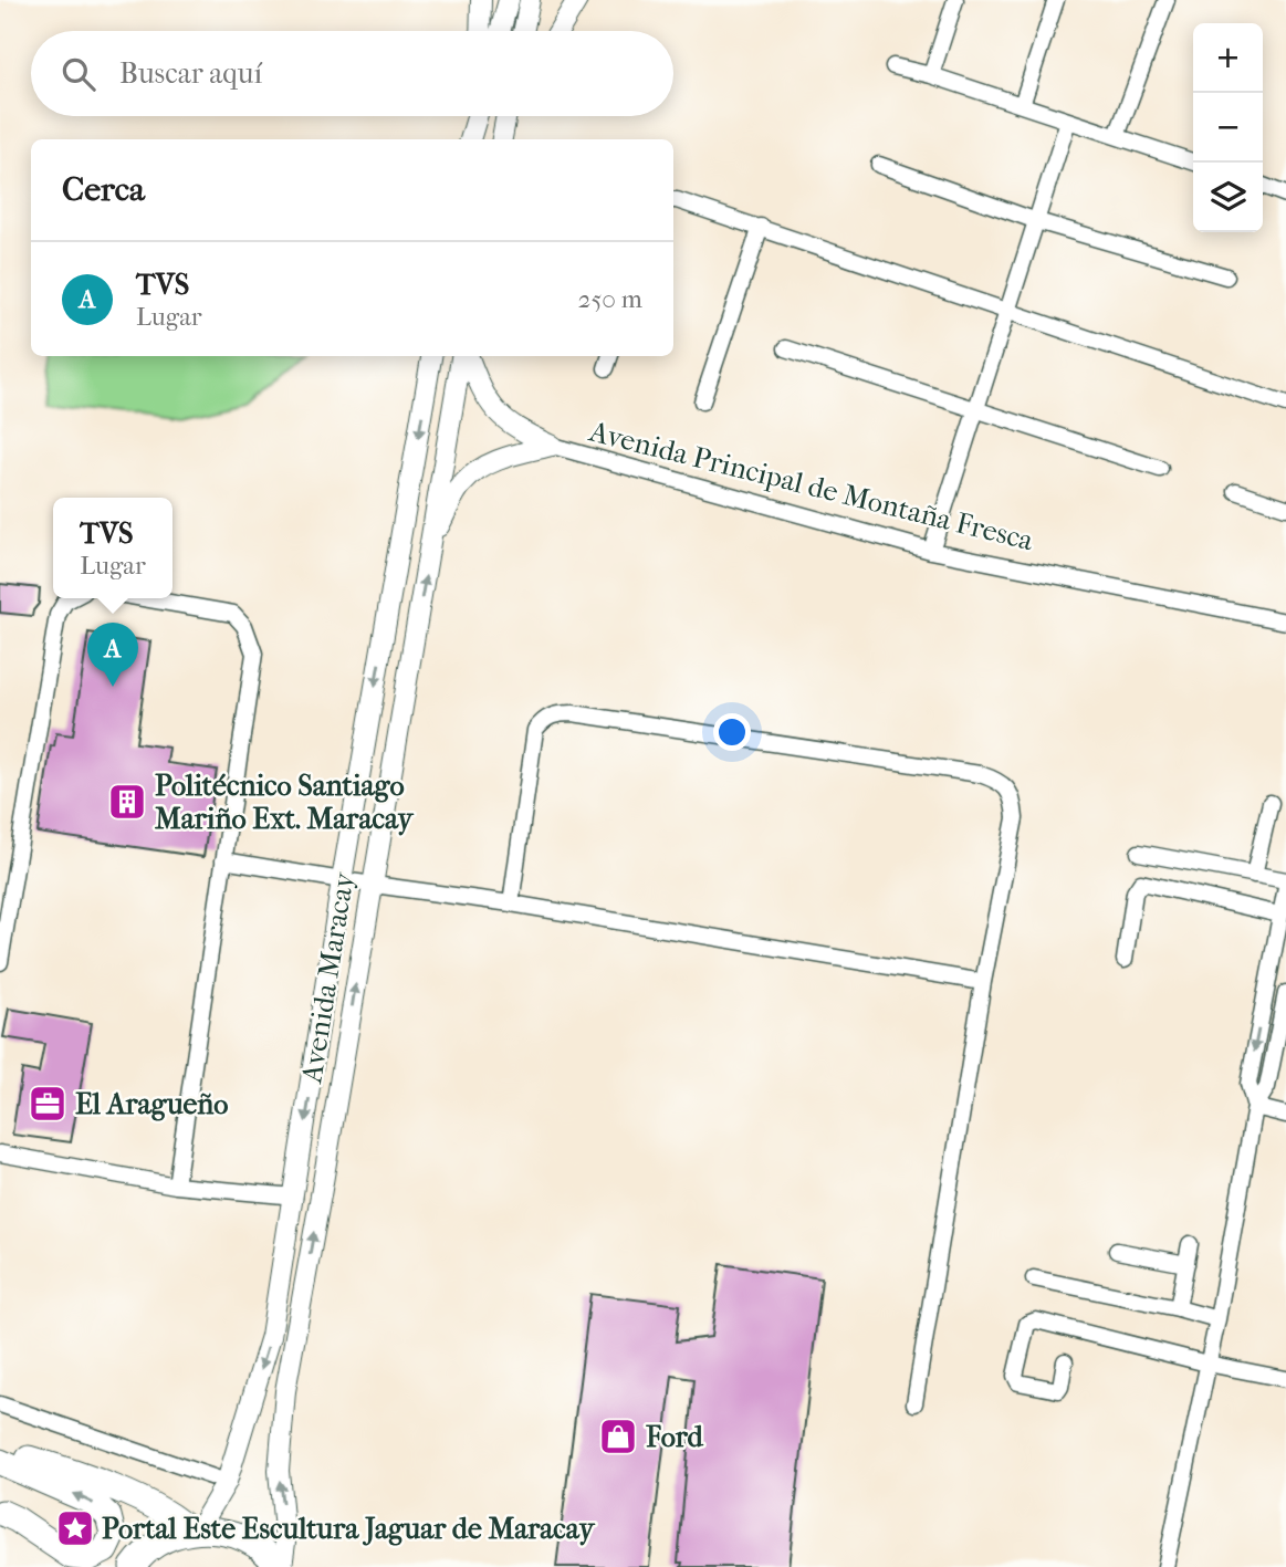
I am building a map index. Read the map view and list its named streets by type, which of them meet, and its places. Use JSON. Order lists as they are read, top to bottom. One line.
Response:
{"streets":{"street":["Avenida Principal de Montaña Fresca","Avenida Maracay"]},"places":{"building":["Politécnico Santiago Mariño Ext. Maracay"],"office":["El Aragueño"],"shop":["Ford"],"place":["Portal Este Escultura Jaguar de Maracay"]},"page":{"map_buttons":["+","−"],"search":"Buscar aquí","heading":"Cerca","list":[{"mark":"A","name":"TVS","note":"Lugar","value":"250 m"}],"popup":["TVS","Lugar"],"pins":"A"}}
